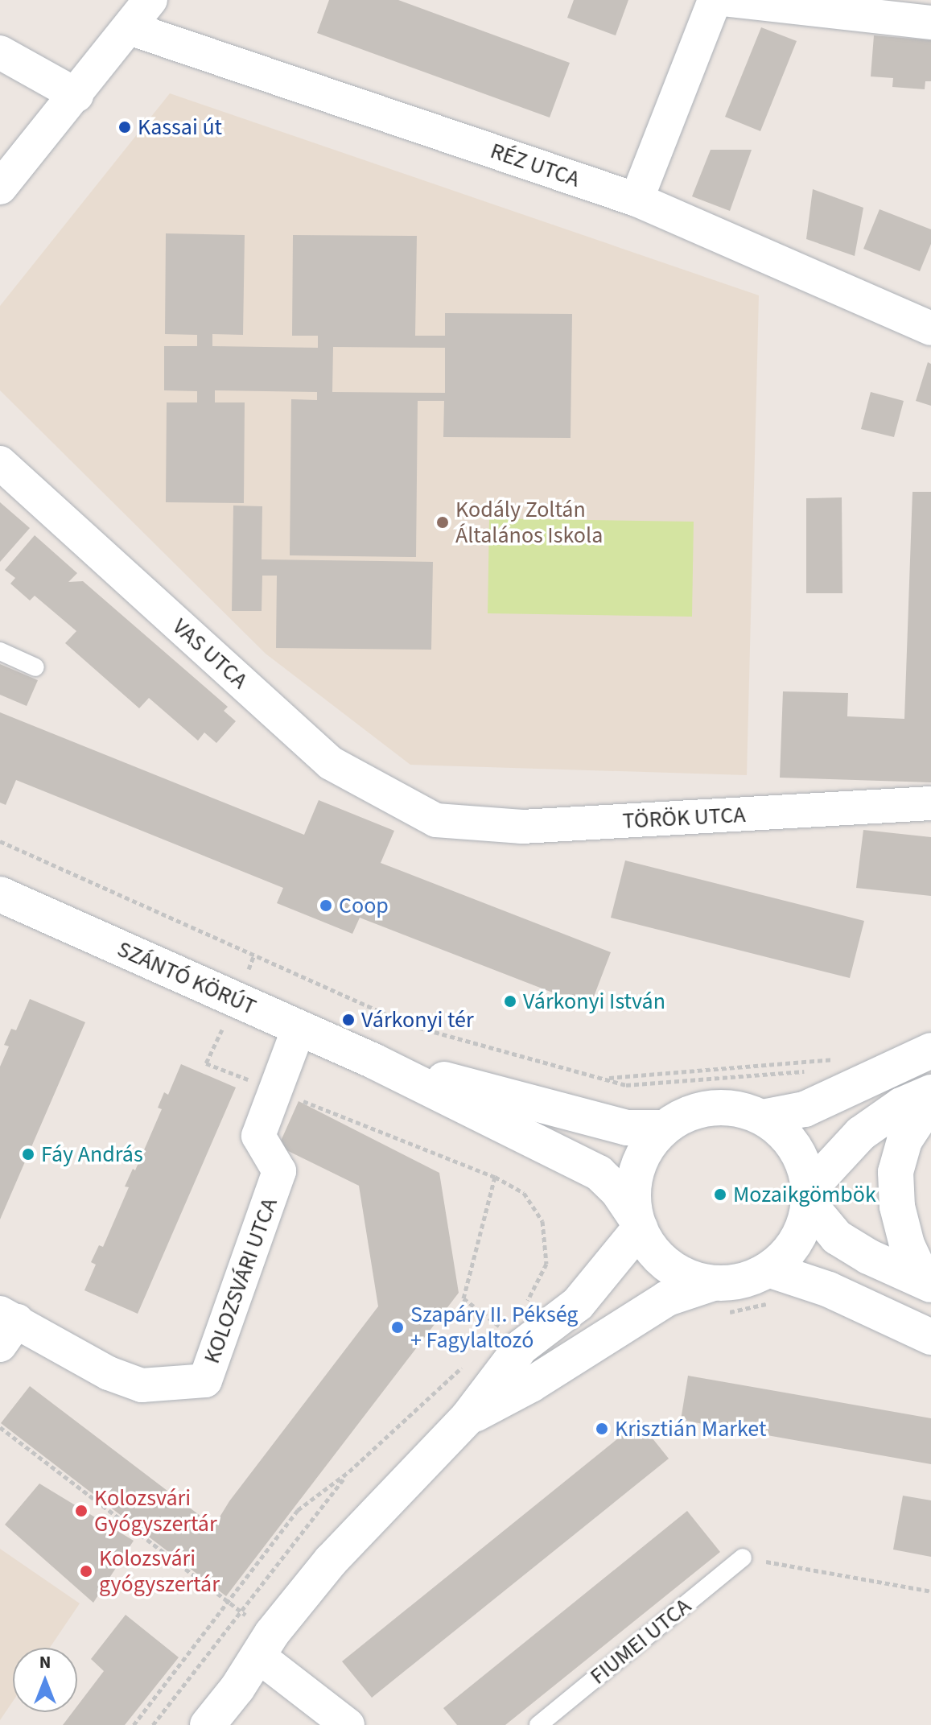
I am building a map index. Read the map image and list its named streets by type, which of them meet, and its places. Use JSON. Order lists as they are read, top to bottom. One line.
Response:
{"streets":{"street":["RÉZ UTCA","VAS UTCA","TÖRÖK UTCA","SZÁNTÓ KÖRÚT","KOLOZSVÁRI UTCA"],"lane":["FIUMEI UTCA"]},"crossings":[["VAS UTCA","TÖRÖK UTCA"],["SZÁNTÓ KÖRÚT","KOLOZSVÁRI UTCA"]],"places":["Kassai út","Kodály Zoltán Általános Iskola","Coop","Várkonyi István","Várkonyi tér","Fáy András","Mozaikgömbök","Szapáry II. Pékség + Fagylaltozó","Krisztián Market","Kolozsvári Gyógyszertár","Kolozsvári gyógyszertár"],"north":"top"}
